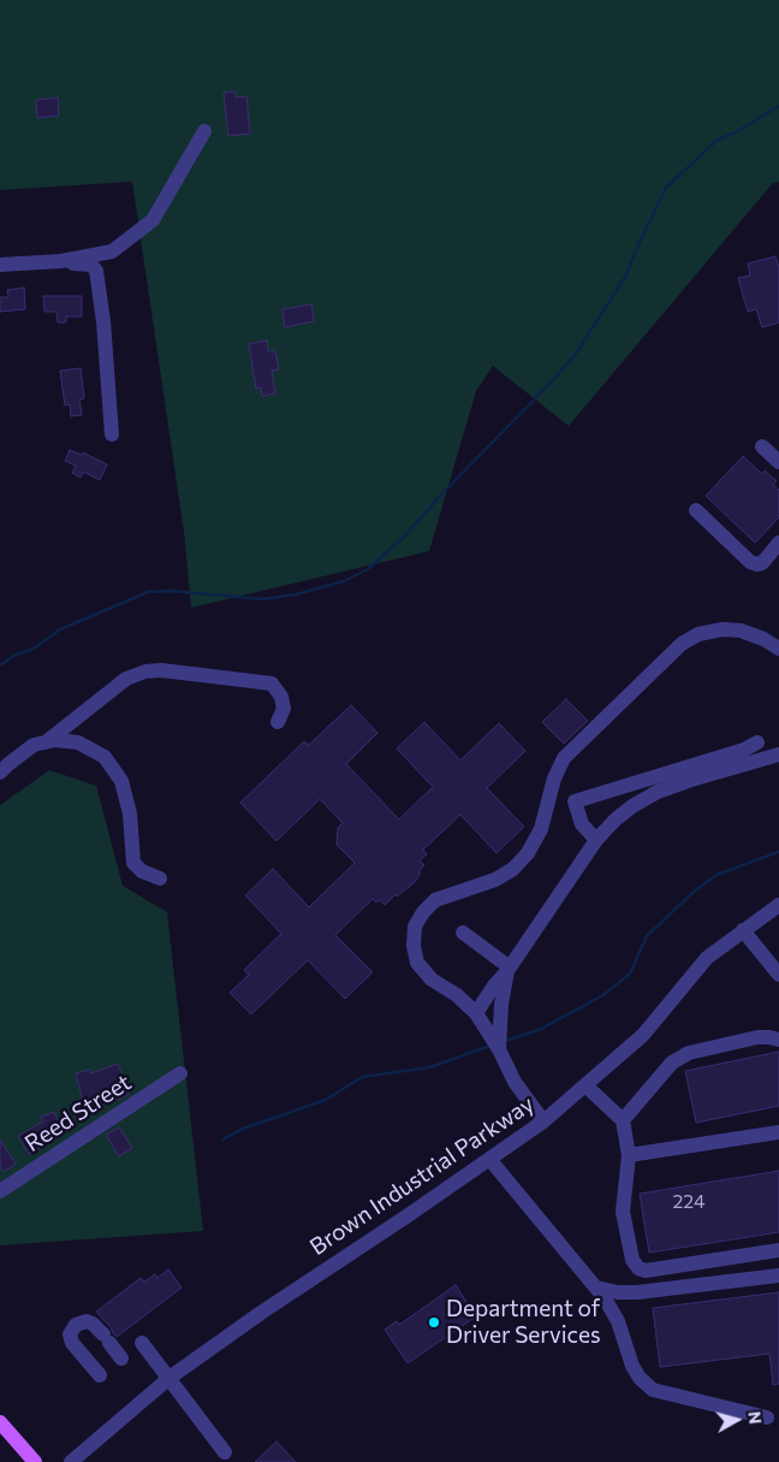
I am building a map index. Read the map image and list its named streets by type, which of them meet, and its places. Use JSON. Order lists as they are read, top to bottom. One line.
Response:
{"streets":{"street":["Reed Street","Brown Industrial Parkway"]},"places":["Department of Driver Services"],"house_numbers":["224"],"north":"right"}
